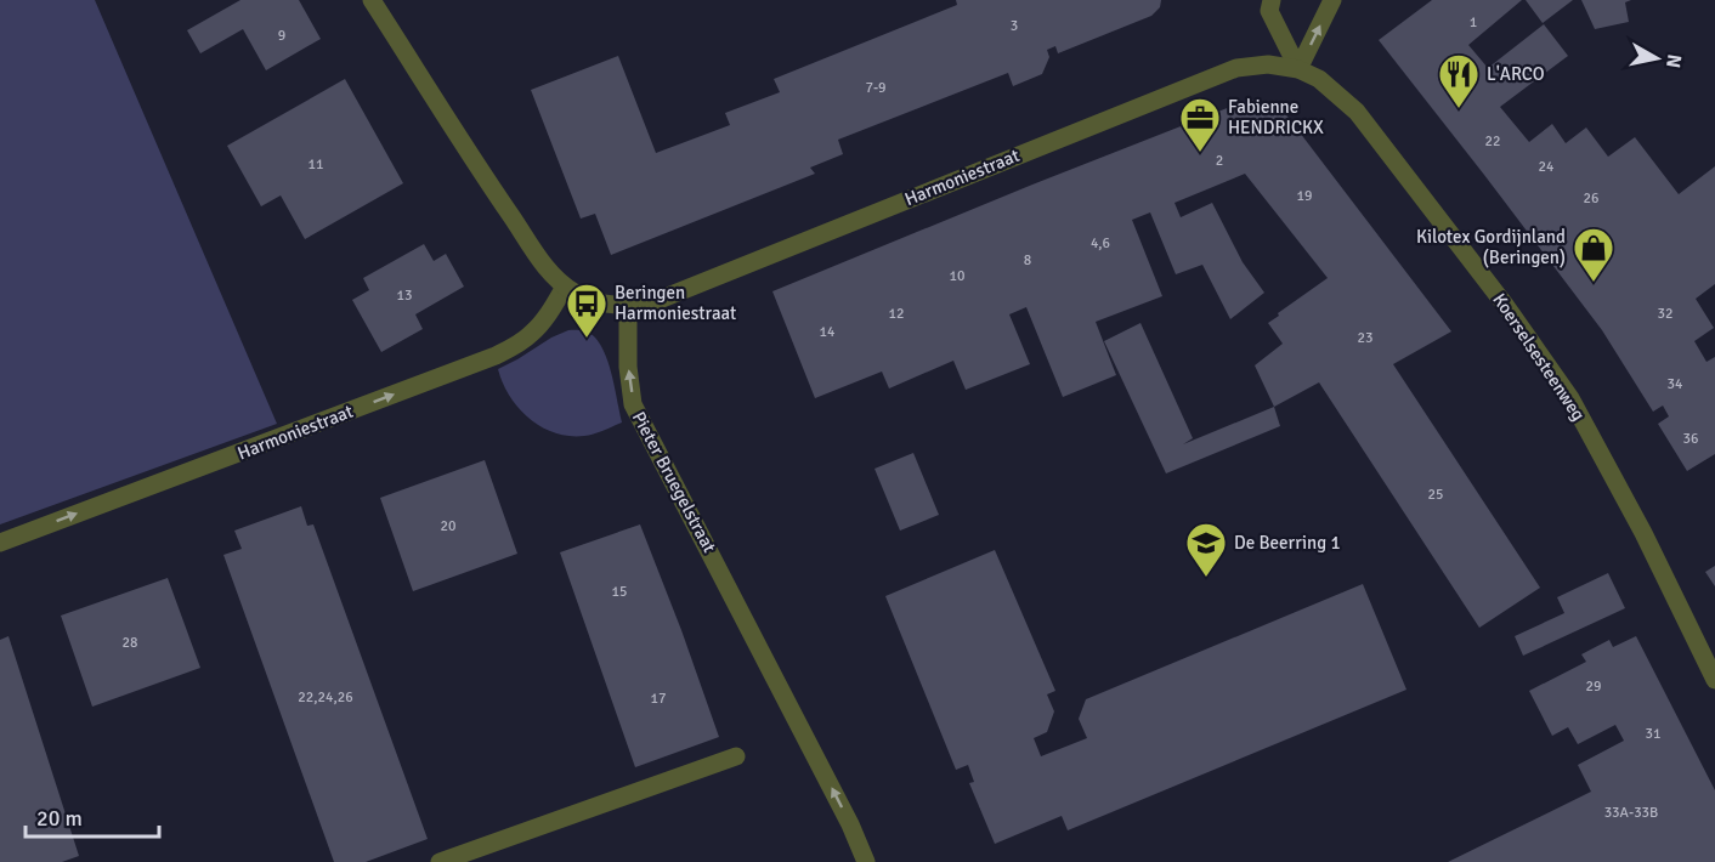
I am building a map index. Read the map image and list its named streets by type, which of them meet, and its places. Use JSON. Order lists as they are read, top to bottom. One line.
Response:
{"streets":{"street":["Harmoniestraat","Koerselsesteenweg","Pieter Bruegelstraat"]},"crossings":[["Harmoniestraat","Koerselsesteenweg"],["Harmoniestraat","Pieter Bruegelstraat"]],"one_way":["Harmoniestraat","Pieter Bruegelstraat"],"places":{"restaurant":["L'ARCO"],"office":["Fabienne HENDRICKX"],"shop":["Kilotex Gordijnland (Beringen)"],"bus stop":["Beringen Harmoniestraat"],"school or university":["De Beerring 1"]},"house_numbers":["1","3","9","7-9","22","2","11","24","19","26","4,6","8","10","13","12","32","14","23","34","36","25","20","15","28","29","22,24,26","17","31","33A-33B"],"scale_bar":"20 m","north":"right"}
